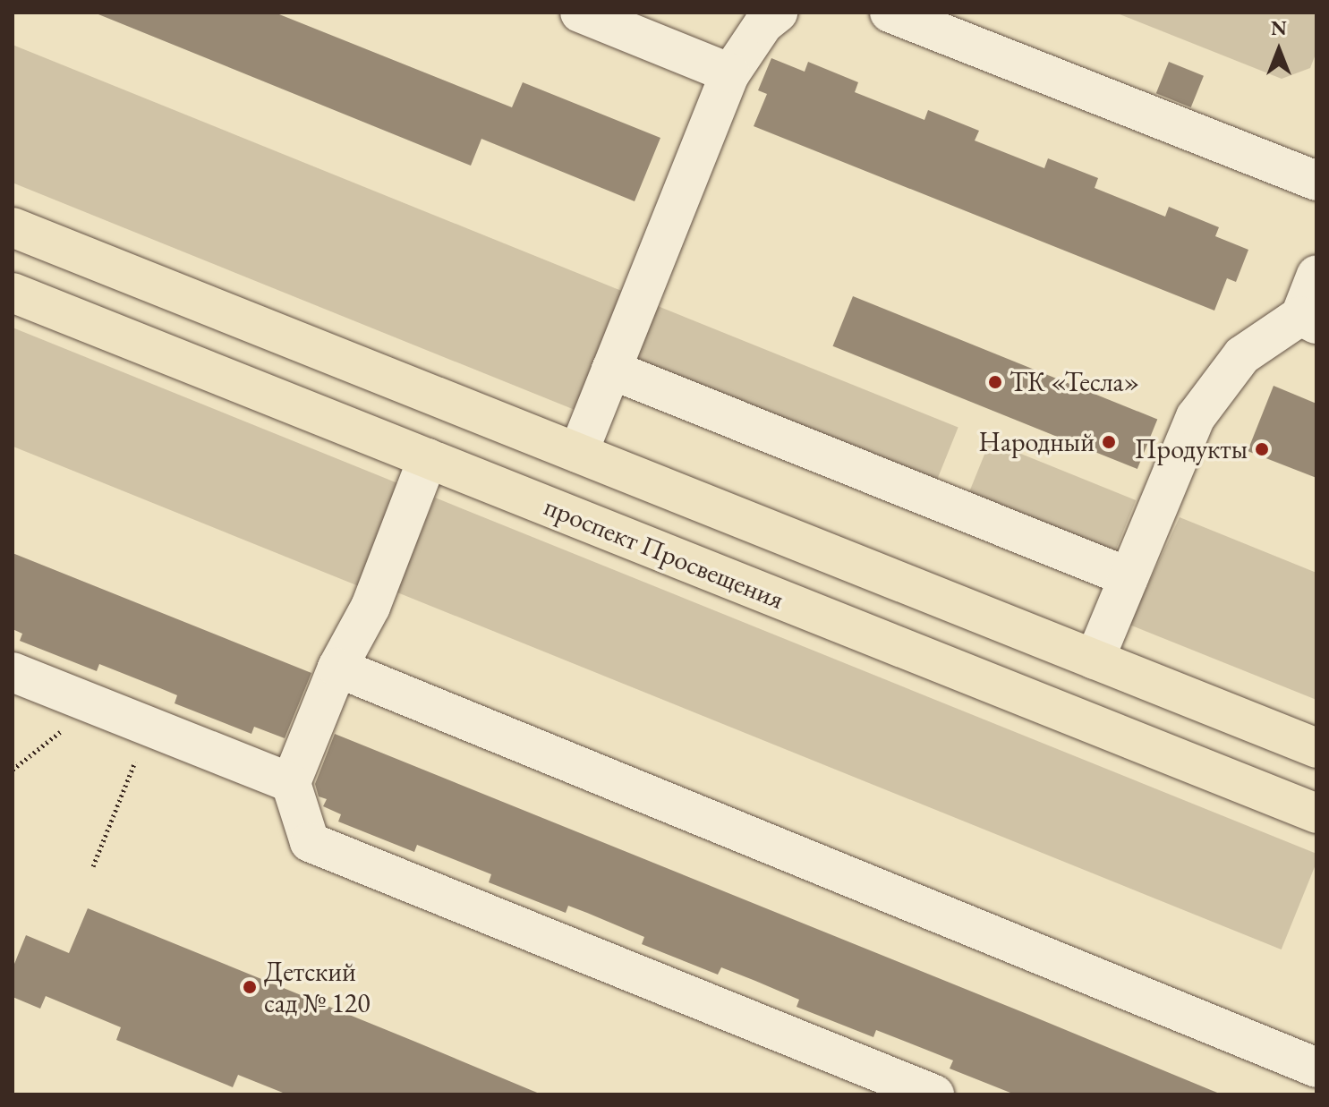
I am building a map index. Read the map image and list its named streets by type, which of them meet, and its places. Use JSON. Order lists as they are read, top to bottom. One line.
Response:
{"streets":{"main road":["проспект Просвещения"]},"places":["ТК «Тесла»","Народный","Продукты","Детский сад № 120"],"north":"top"}
